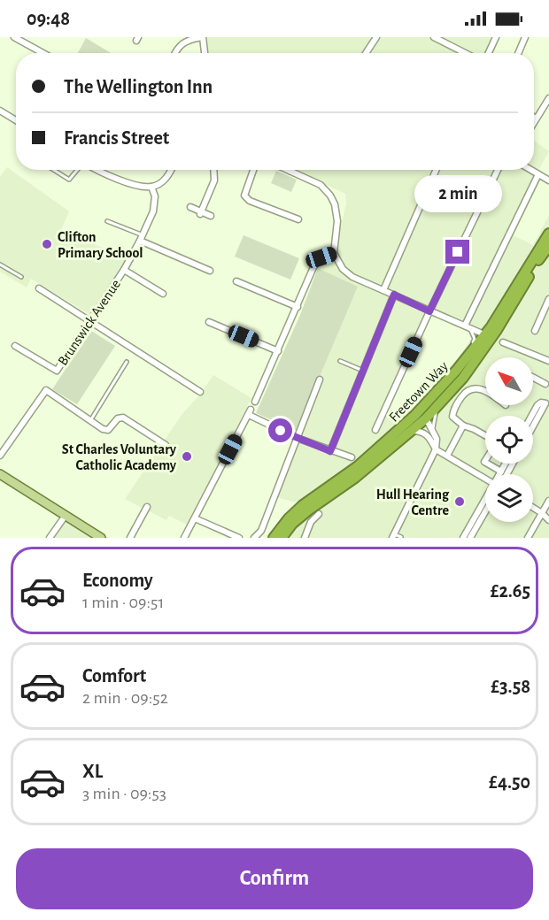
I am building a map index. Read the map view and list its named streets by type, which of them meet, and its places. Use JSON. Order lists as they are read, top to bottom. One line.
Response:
{"streets":{"highway":["Freetown Way"],"street":["Brunswick Avenue"]},"places":["Clifton Primary School","St Charles Voluntary Catholic Academy","Hull Hearing Centre"],"north":"top left","page":{"status":"09:48","banner":["The Wellington Inn","Francis Street"],"bubble":"2 min","list":[{"name":"Economy","note":"1 min · 09:51","value":"£2.65"},{"name":"Comfort","note":"2 min · 09:52","value":"£3.58"},{"name":"XL","note":"3 min · 09:53","value":"£4.50"}],"buttons":"Confirm"}}
